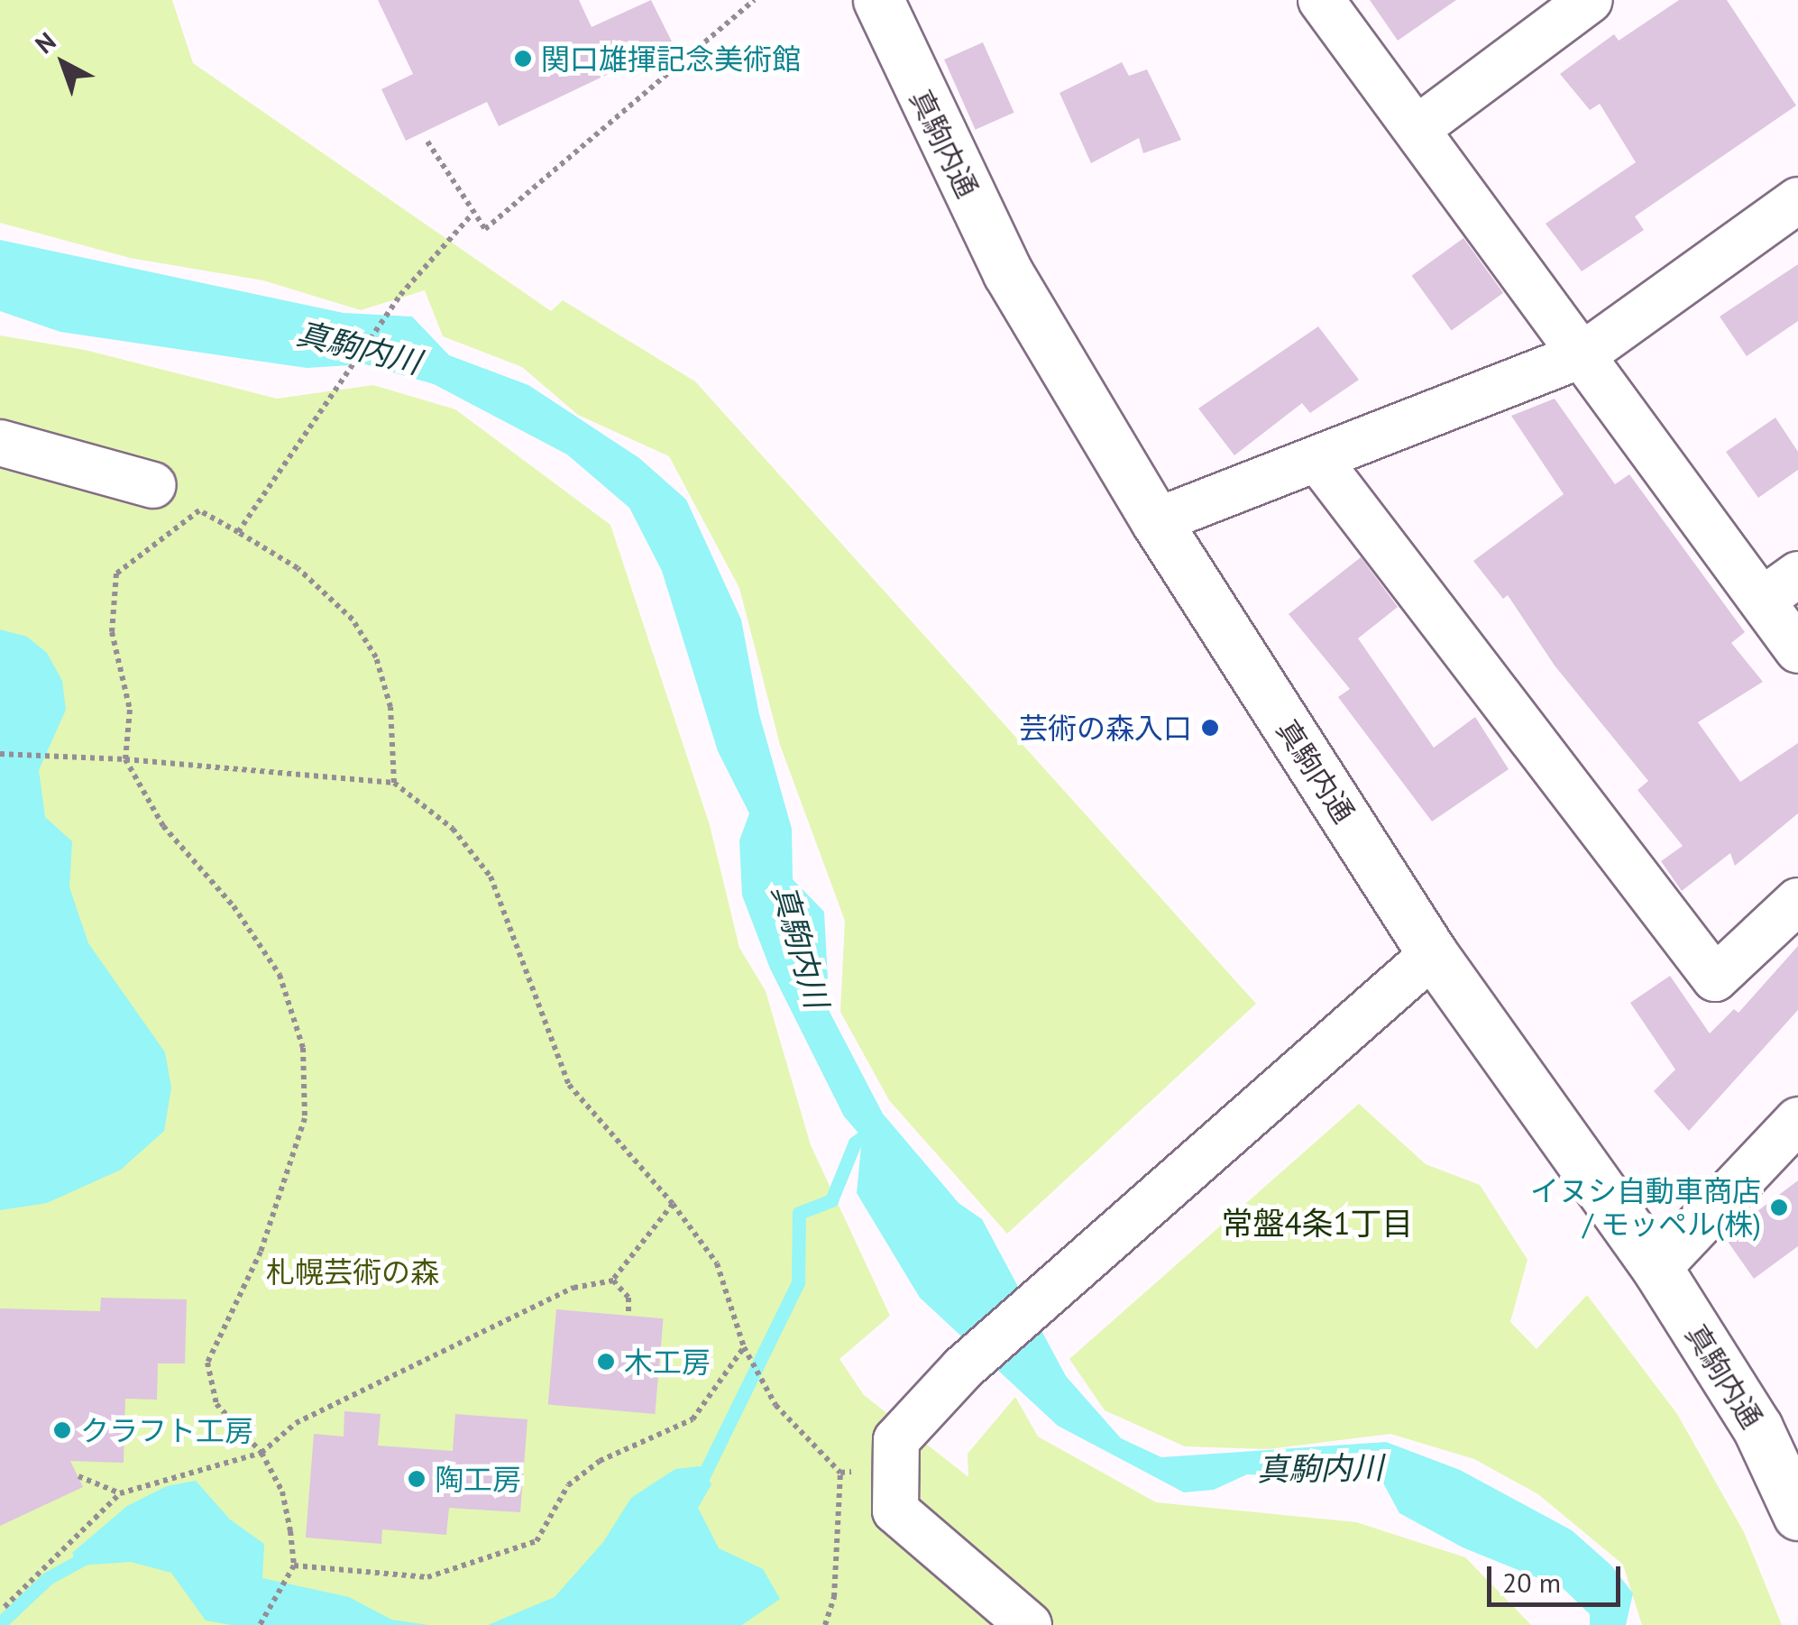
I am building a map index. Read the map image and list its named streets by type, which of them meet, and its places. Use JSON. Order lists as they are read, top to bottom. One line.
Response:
{"streets":{"highway":["真駒内通"]},"districts":["常盤4条1丁目"],"water":["真駒内川"],"parks":["札幌芸術の森"],"places":["関口雄揮記念美術館","芸術の森入口","イヌシ自動車商店 / モッペル(株)","木工房","クラフト工房","陶工房"],"scale_bar":"20 m","north":"top left"}
